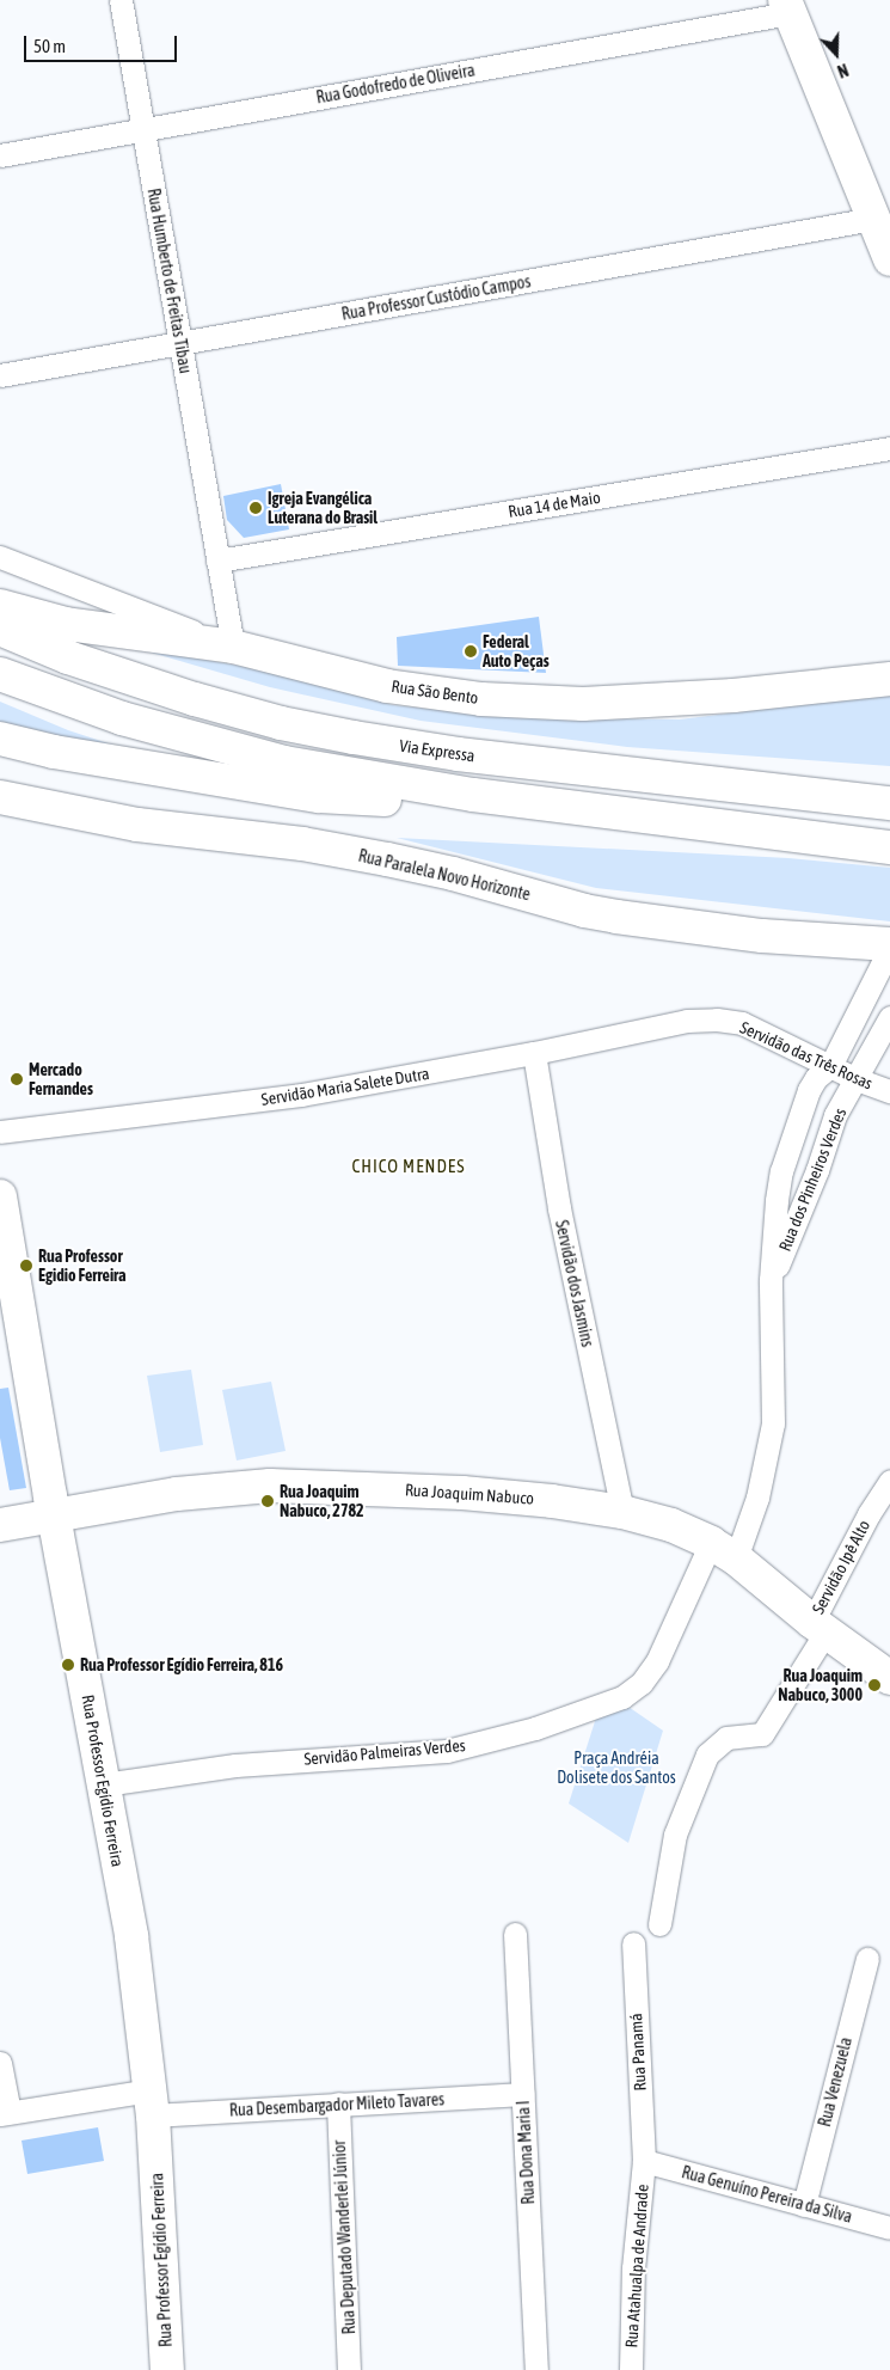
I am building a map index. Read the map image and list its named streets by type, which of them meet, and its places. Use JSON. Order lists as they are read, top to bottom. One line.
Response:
{"streets":{"main road":["Rua São Bento","Via Expressa","Rua Paralela Novo Horizonte","Rua Joaquim Nabuco","Rua Professor Egídio Ferreira"],"street":["Rua Godofredo de Oliveira","Rua Humberto de Freitas Tibau","Rua Professor Custódio Campos","Rua 14 de Maio","Servidão das Três Rosas","Servidão Maria Salete Dutra","Rua dos Pinheiros Verdes","Servidão dos Jasmins","Servidão Ipê Alto","Servidão Palmeiras Verdes","Rua Panamá","Rua Venezuela","Rua Desembargador Mileto Tavares","Rua Dona Maria I","Rua Genuíno Pereira da Silva","Rua Deputado Wanderlei Júnior","Rua Atahualpa de Andrade"]},"crossings":[["Rua Godofredo de Oliveira","Rua Humberto de Freitas Tibau"],["Rua Humberto de Freitas Tibau","Rua Professor Custódio Campos"],["Rua Humberto de Freitas Tibau","Rua 14 de Maio"],["Rua Humberto de Freitas Tibau","Rua São Bento"],["Rua Paralela Novo Horizonte","Rua dos Pinheiros Verdes"],["Servidão das Três Rosas","Servidão Maria Salete Dutra"],["Servidão das Três Rosas","Rua dos Pinheiros Verdes"],["Servidão Maria Salete Dutra","Servidão dos Jasmins"],["Rua dos Pinheiros Verdes","Rua Joaquim Nabuco"],["Rua dos Pinheiros Verdes","Servidão Palmeiras Verdes"],["Servidão dos Jasmins","Rua Joaquim Nabuco"],["Rua Joaquim Nabuco","Servidão Ipê Alto"],["Rua Joaquim Nabuco","Servidão Palmeiras Verdes"],["Rua Joaquim Nabuco","Rua Professor Egídio Ferreira"],["Servidão Palmeiras Verdes","Rua Professor Egídio Ferreira"],["Rua Professor Egídio Ferreira","Rua Desembargador Mileto Tavares"],["Rua Panamá","Rua Genuíno Pereira da Silva"],["Rua Panamá","Rua Atahualpa de Andrade"],["Rua Venezuela","Rua Genuíno Pereira da Silva"],["Rua Desembargador Mileto Tavares","Rua Dona Maria I"],["Rua Desembargador Mileto Tavares","Rua Deputado Wanderlei Júnior"],["Rua Genuíno Pereira da Silva","Rua Atahualpa de Andrade"]],"districts":["CHICO MENDES"],"parks":["Praça Andréia Dolisete dos Santos"],"places":["Igreja Evangélica Luterana do Brasil","Federal Auto Peças","Mercado Fernandes","Rua Professor Egidio Ferreira","Rua Joaquim Nabuco, 2782","Rua Professor Egídio Ferreira, 816","Rua Joaquim Nabuco, 3000"],"scale_bar":"50 m","north":"bottom"}
